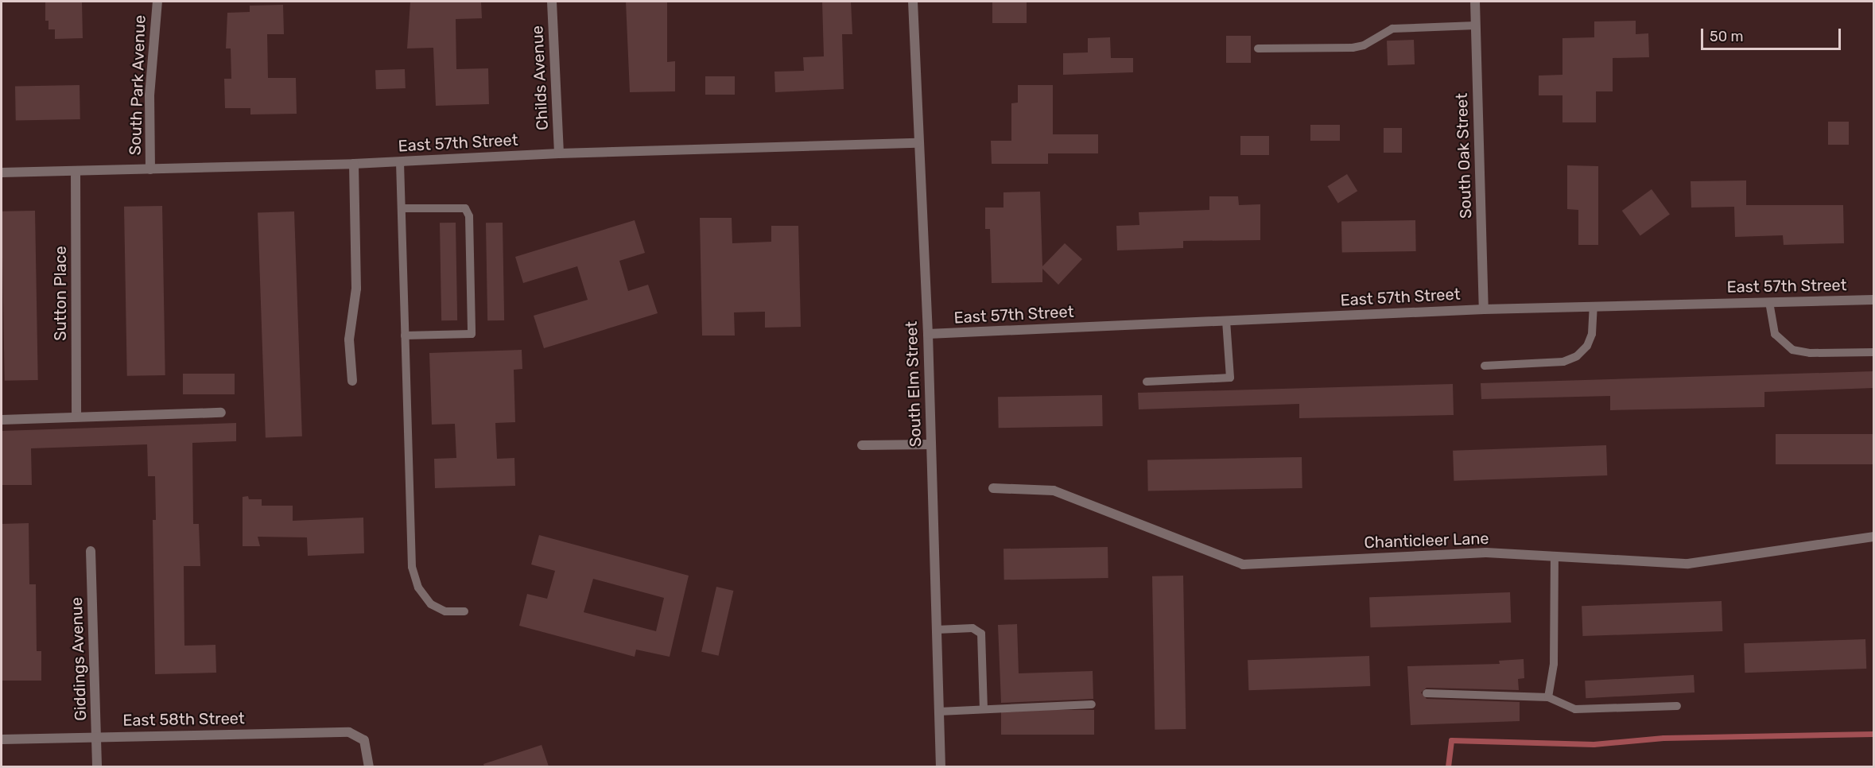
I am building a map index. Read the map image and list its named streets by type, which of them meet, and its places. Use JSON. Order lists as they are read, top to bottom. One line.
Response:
{"streets":{"street":["Childs Avenue","South Park Avenue","East 57th Street","South Oak Street","Sutton Place","South Elm Street","Chanticleer Lane","Giddings Avenue","East 58th Street"]},"crossings":[["Childs Avenue","East 57th Street"],["South Park Avenue","East 57th Street"],["East 57th Street","South Oak Street"],["East 57th Street","Sutton Place"],["East 57th Street","South Elm Street"],["Giddings Avenue","East 58th Street"]],"scale_bar":"50 m"}
